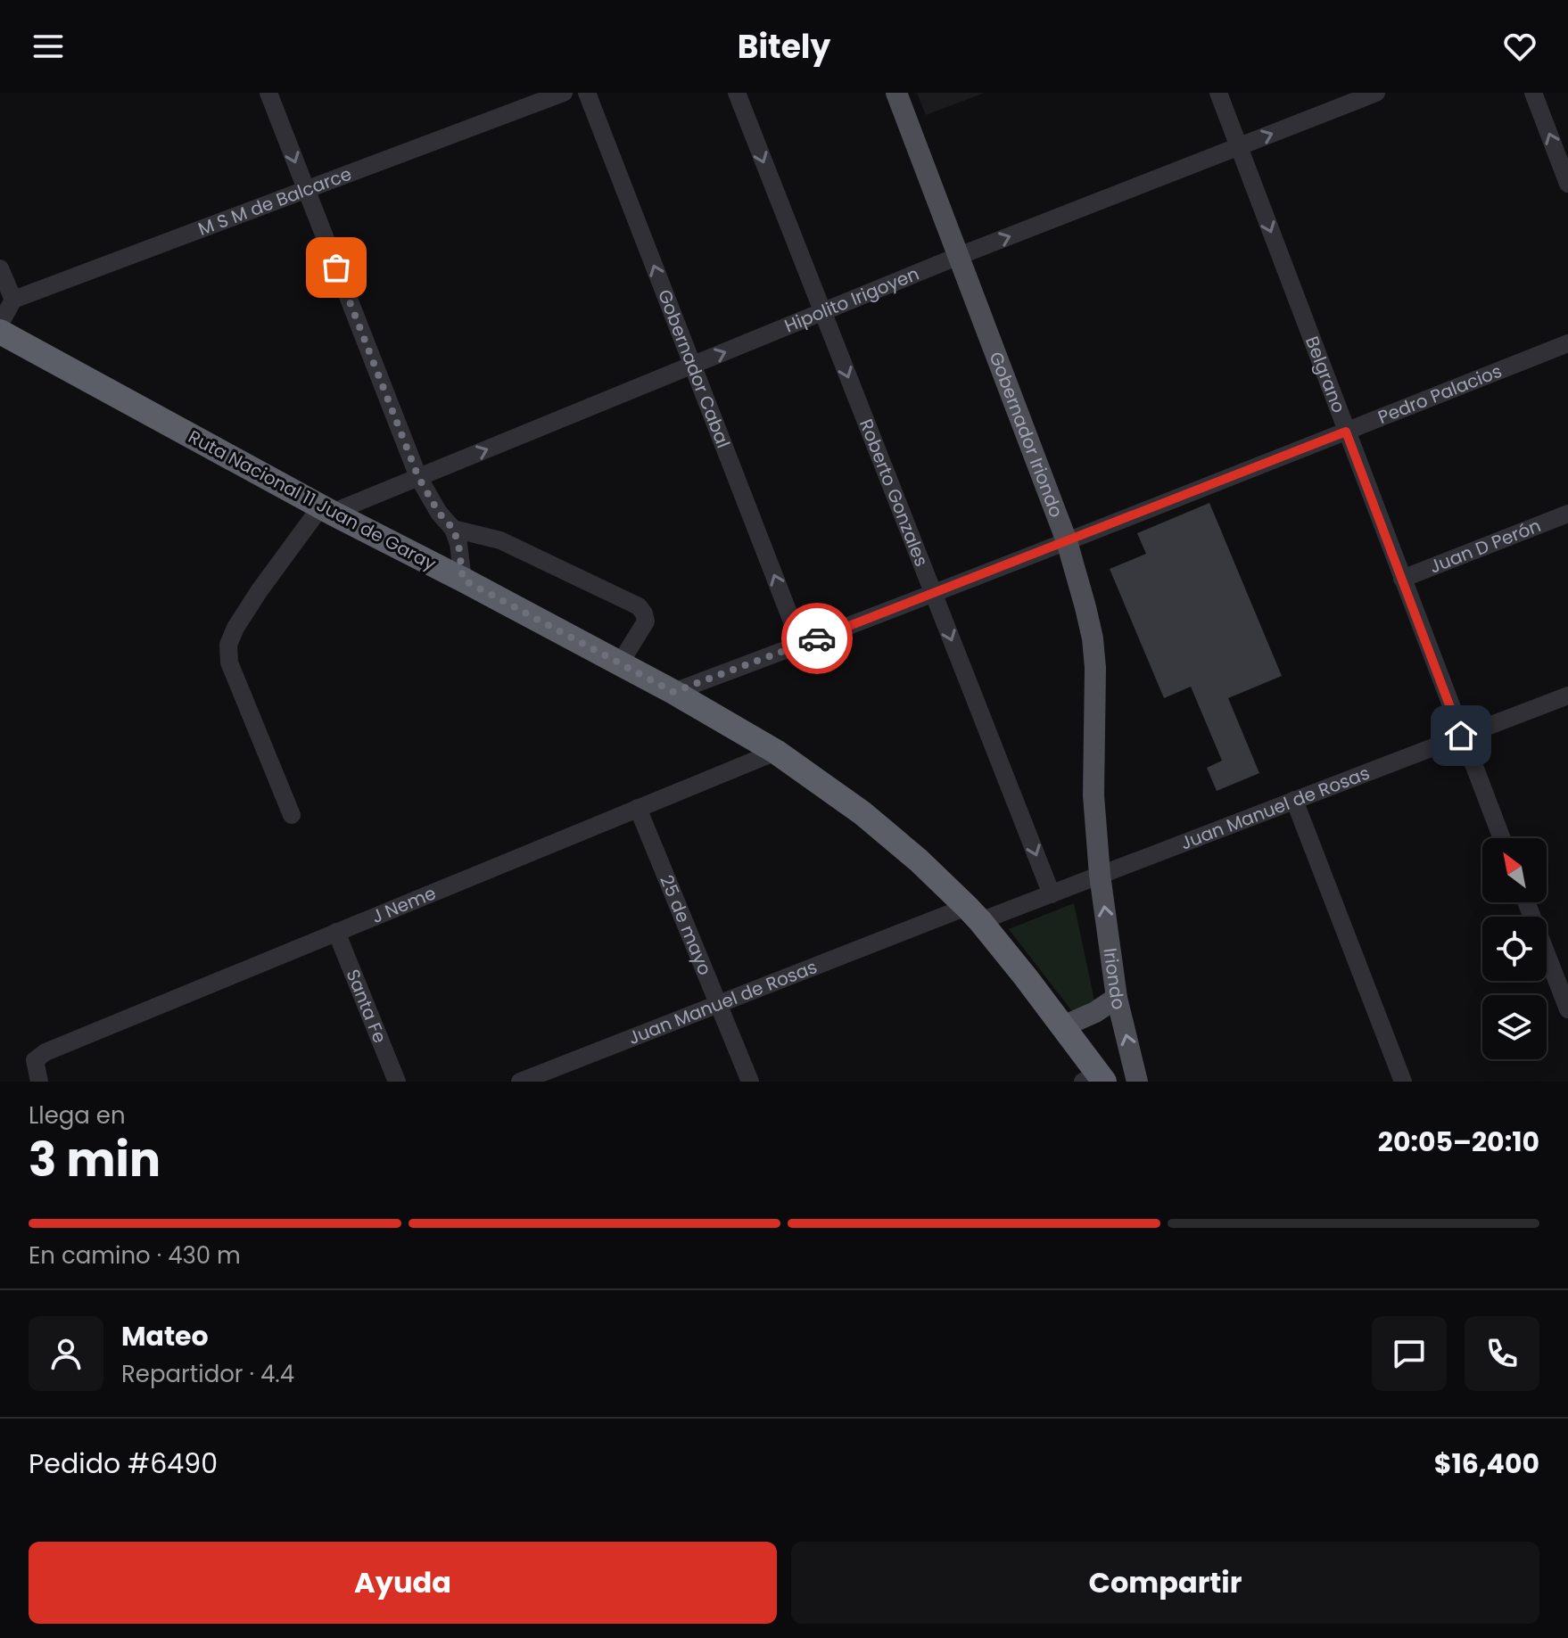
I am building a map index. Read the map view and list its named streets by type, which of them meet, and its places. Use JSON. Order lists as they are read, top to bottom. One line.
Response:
{"streets":{"highway":["Ruta Nacional 11 Juan de Garay"],"main road":["Gobernador Iriondo","Iriondo"],"street":["M S M de Balcarce","Hipolito Irigoyen","Gobernador Cabal","Belgrano","Pedro Palacios","Roberto Gonzales","Juan D Perón","Juan Manuel de Rosas","J Neme","25 de mayo","Santa Fe"]},"crossings":[["Hipolito Irigoyen","Gobernador Cabal"],["Hipolito Irigoyen","Belgrano"],["Hipolito Irigoyen","Gobernador Iriondo"],["Hipolito Irigoyen","Roberto Gonzales"],["Hipolito Irigoyen","Ruta Nacional 11 Juan de Garay"],["Gobernador Cabal","Pedro Palacios"],["Belgrano","Pedro Palacios"],["Belgrano","Juan D Perón"],["Belgrano","Juan Manuel de Rosas"],["Pedro Palacios","Gobernador Iriondo"],["Pedro Palacios","Roberto Gonzales"],["Pedro Palacios","Ruta Nacional 11 Juan de Garay"],["Gobernador Iriondo","Juan Manuel de Rosas"],["Gobernador Iriondo","Iriondo"],["Roberto Gonzales","Juan Manuel de Rosas"],["Ruta Nacional 11 Juan de Garay","Juan Manuel de Rosas"],["Ruta Nacional 11 Juan de Garay","J Neme"],["Juan Manuel de Rosas","25 de mayo"],["Juan Manuel de Rosas","Iriondo"],["J Neme","25 de mayo"],["J Neme","Santa Fe"]],"one_way":["Hipolito Irigoyen","Gobernador Cabal","Belgrano","Roberto Gonzales","Iriondo"],"north":"top left","page":{"header":"Bitely","heading":["3 min","Llega en","20:05–20:10"],"panel":["Mateo","Repartidor · 4.4","Pedido #6490","$16,400"],"bar":"En camino · 430 m","buttons":["Ayuda","Compartir"]}}
